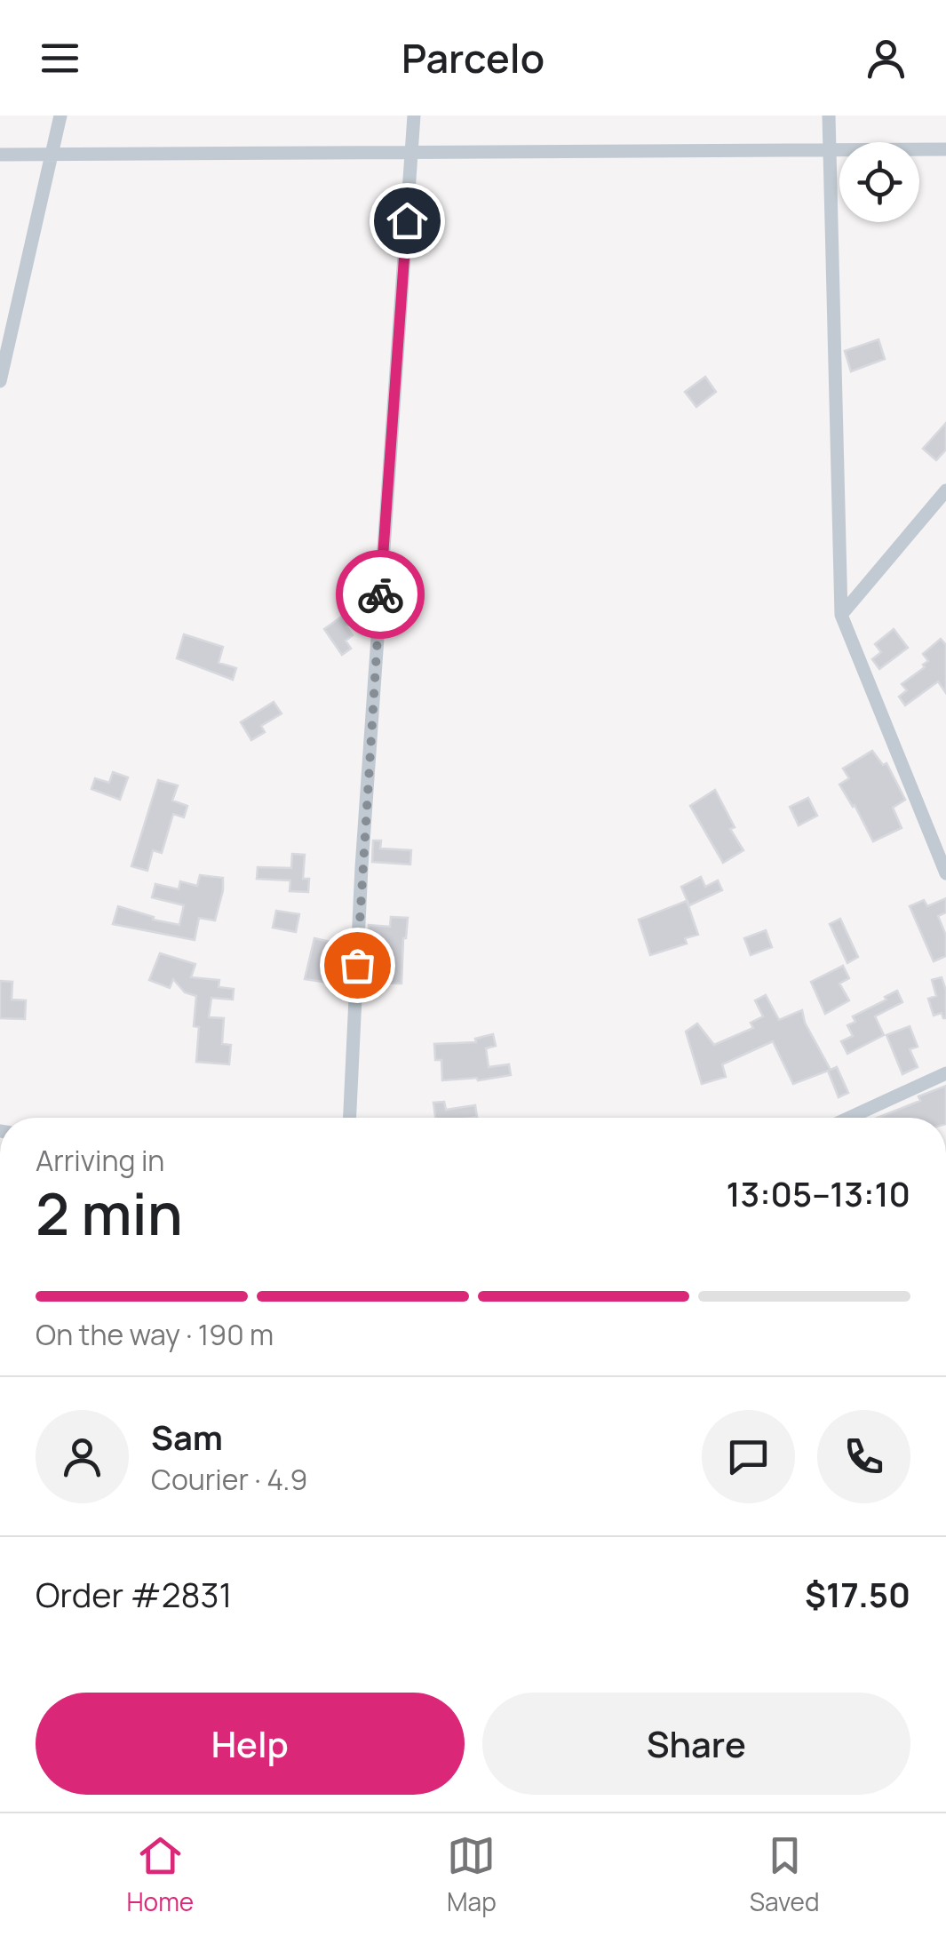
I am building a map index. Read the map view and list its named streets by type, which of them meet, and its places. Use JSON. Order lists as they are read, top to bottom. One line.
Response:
{"page":{"header":"Parcelo","heading":["2 min","Arriving in","13:05–13:10"],"panel":["Sam","Courier · 4.9","Order #2831","$17.50"],"bar":"On the way · 190 m","buttons":["Help","Share"],"tabs":["Home","Map","Saved"]}}
